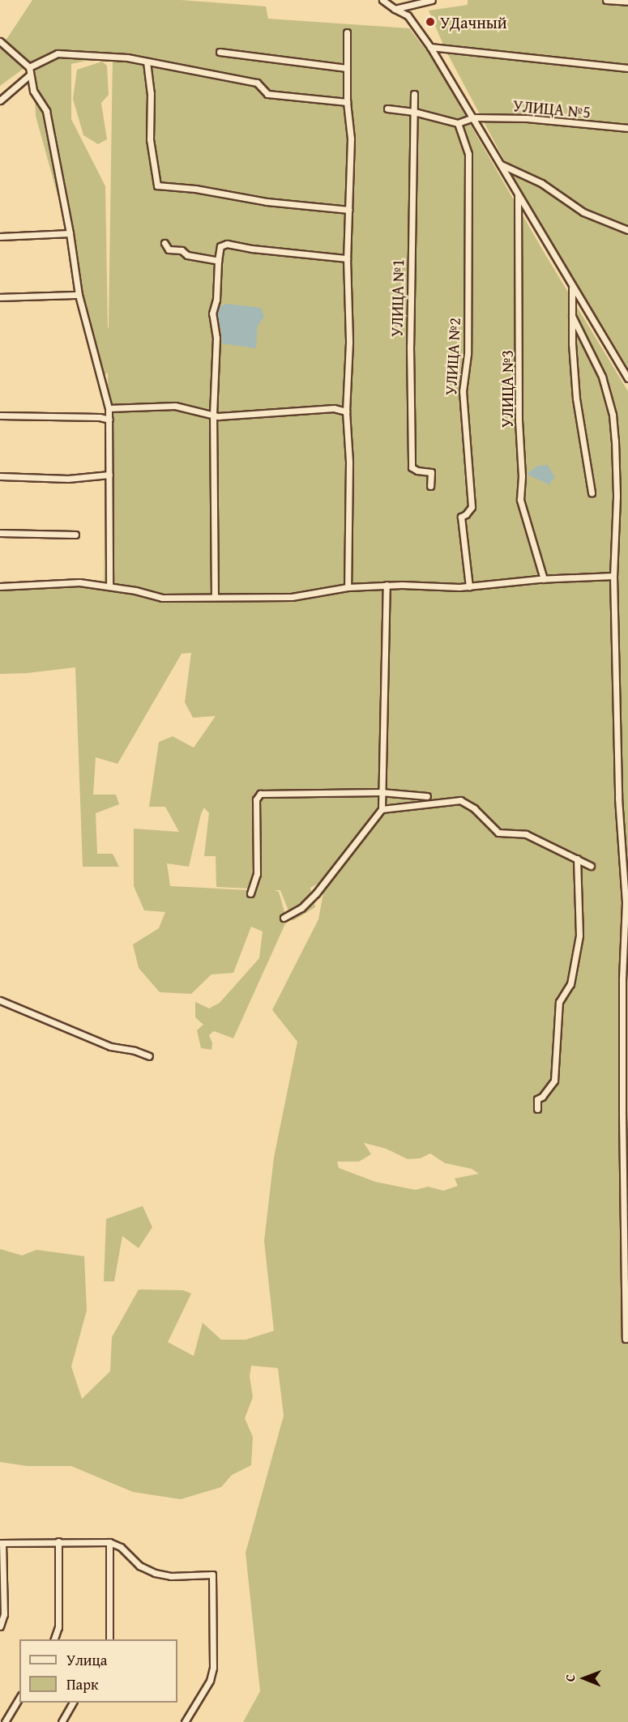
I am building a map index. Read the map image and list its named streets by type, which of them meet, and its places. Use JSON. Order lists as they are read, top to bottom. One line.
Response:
{"streets":{"street":["УЛИЦА №5","УЛИЦА №1","УЛИЦА №2","УЛИЦА №3"]},"places":["УДачный"],"legend":["Улица","Парк"],"north":"left"}
